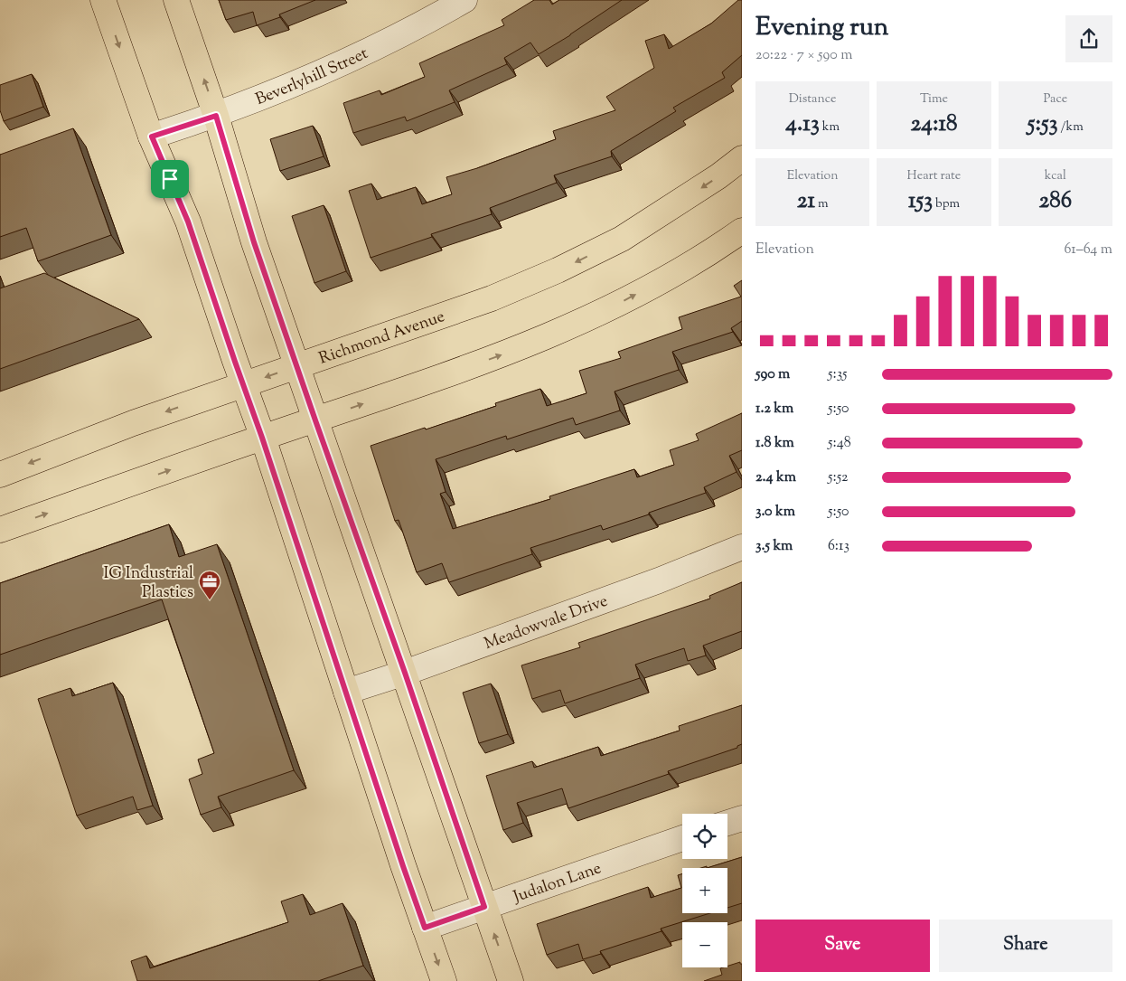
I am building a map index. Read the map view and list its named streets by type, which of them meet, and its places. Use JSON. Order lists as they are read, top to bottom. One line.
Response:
{"streets":{"main road":["Richmond Avenue"],"street":["Beverlyhill Street","Meadowvale Drive","Judalon Lane"]},"places":{"office":["IG Industrial Plastics"]},"page":{"heading":["Evening run","20:22 · 7 × 590 m"],"stats":[["Distance","4.13 km"],["Time","24:18"],["Pace","5:53 /km"],["Elevation","21 m"],["Heart rate","153 bpm"],["kcal","286"]],"chart":["Elevation","61–64 m"],"list":[{"name":"590 m","note":"5:35"},{"name":"1.2 km","note":"5:50"},{"name":"1.8 km","note":"5:48"},{"name":"2.4 km","note":"5:52"},{"name":"3.0 km","note":"5:50"},{"name":"3.5 km","note":"6:13"}],"map_buttons":["+","−"],"buttons":["Save","Share"]}}
